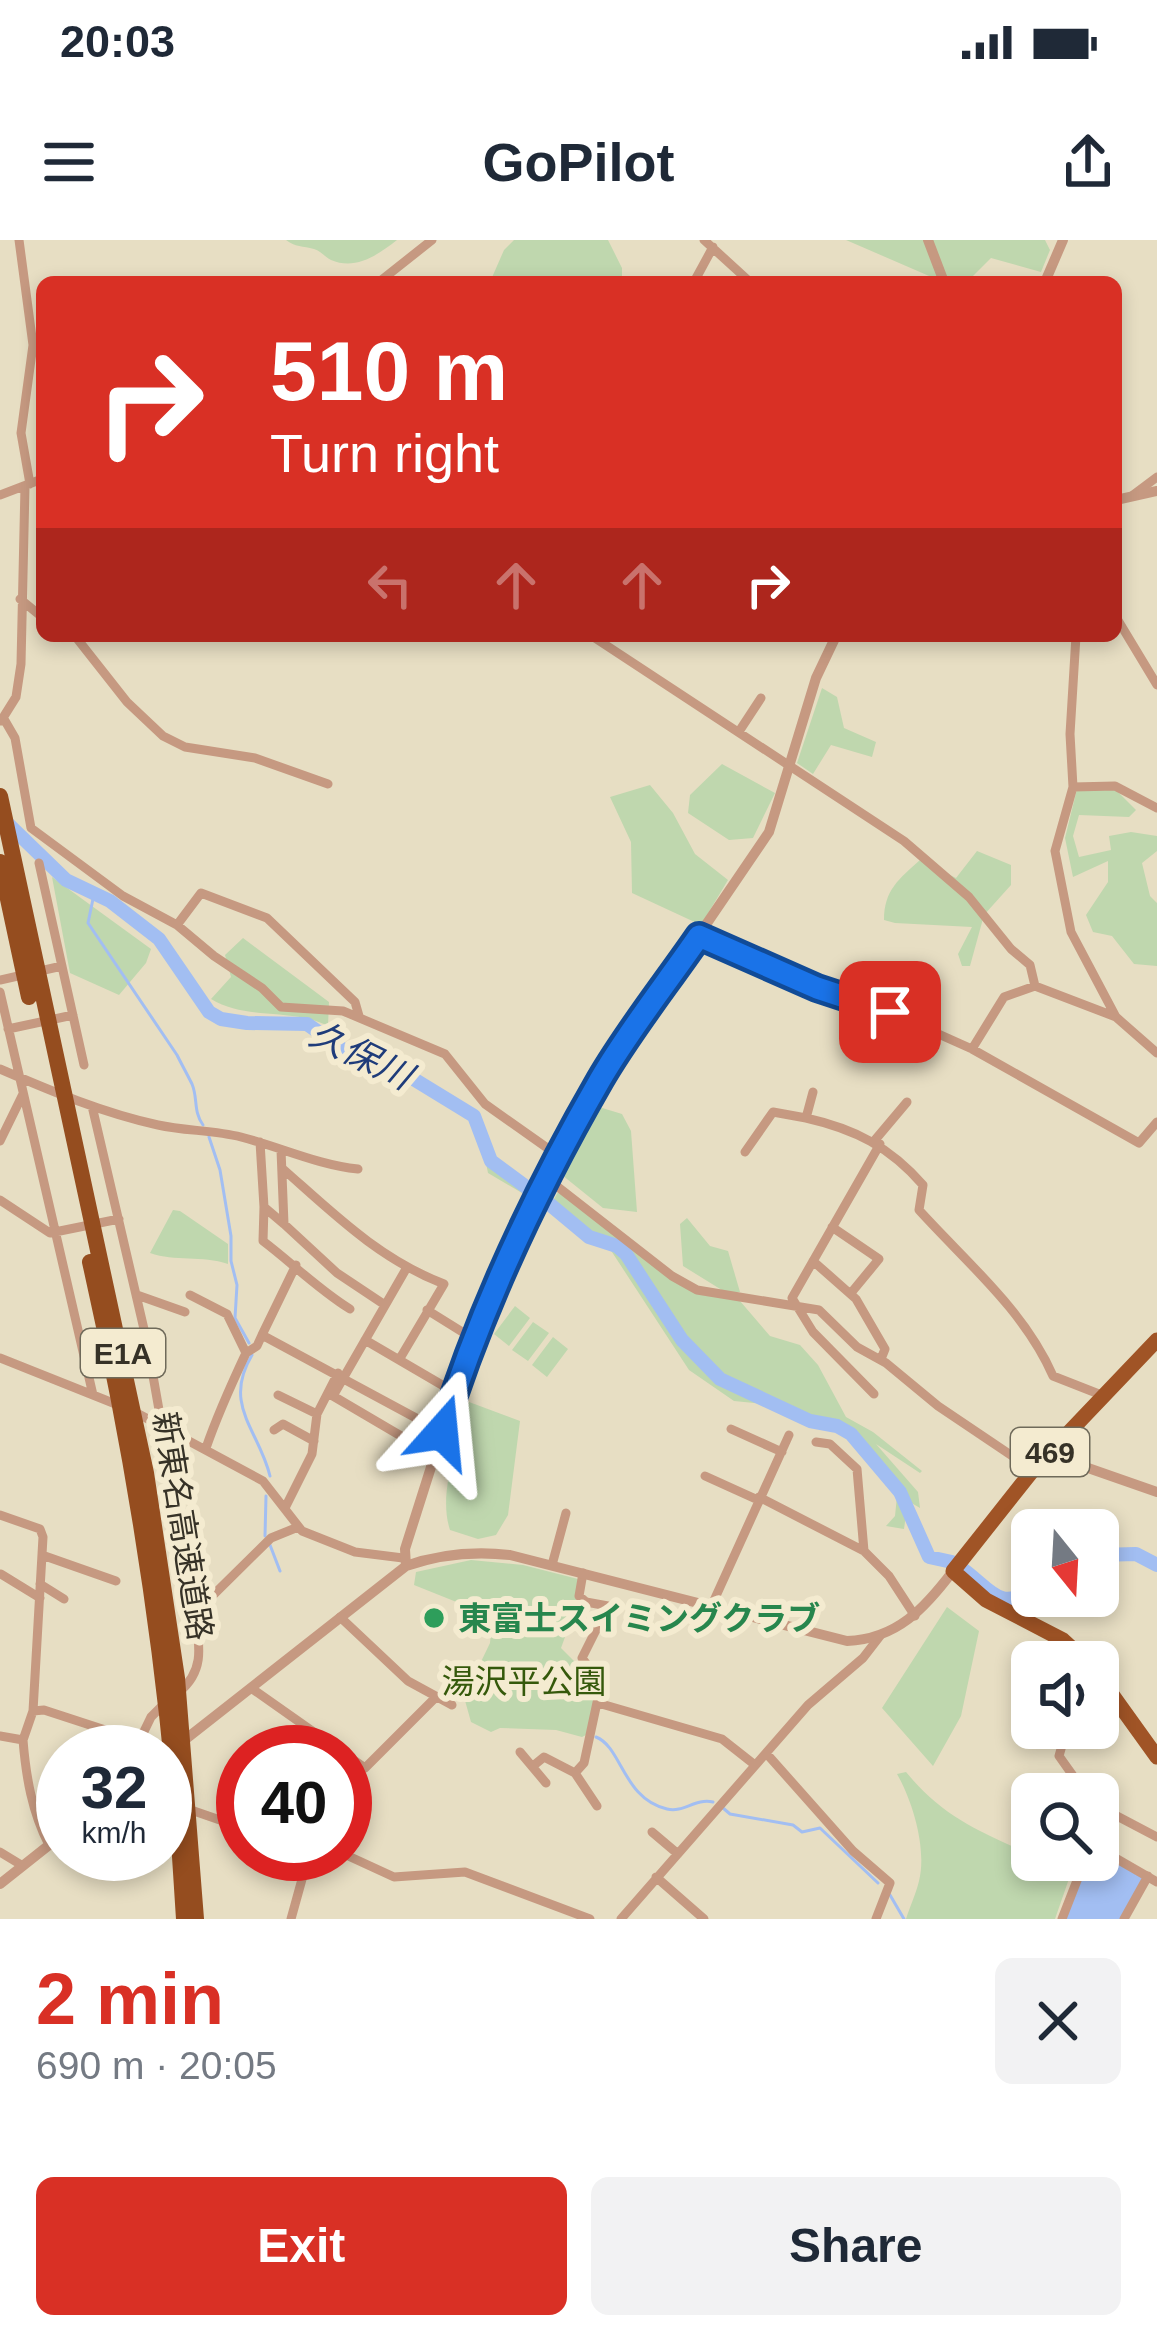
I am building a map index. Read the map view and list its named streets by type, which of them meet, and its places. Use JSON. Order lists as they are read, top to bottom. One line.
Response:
{"streets":{"highway":["E1A","469","新東名高速道路"]},"water":["久保川"],"parks":["湯沢平公園"],"places":["東富士スイミングクラブ"],"north":"bottom","page":{"status":"20:03","header":"GoPilot","turn":["510 m","Turn right"],"speed":"32 km/h","limit":"40","heading":["2 min","690 m · 20:05"],"buttons":["Exit","Share"]}}
